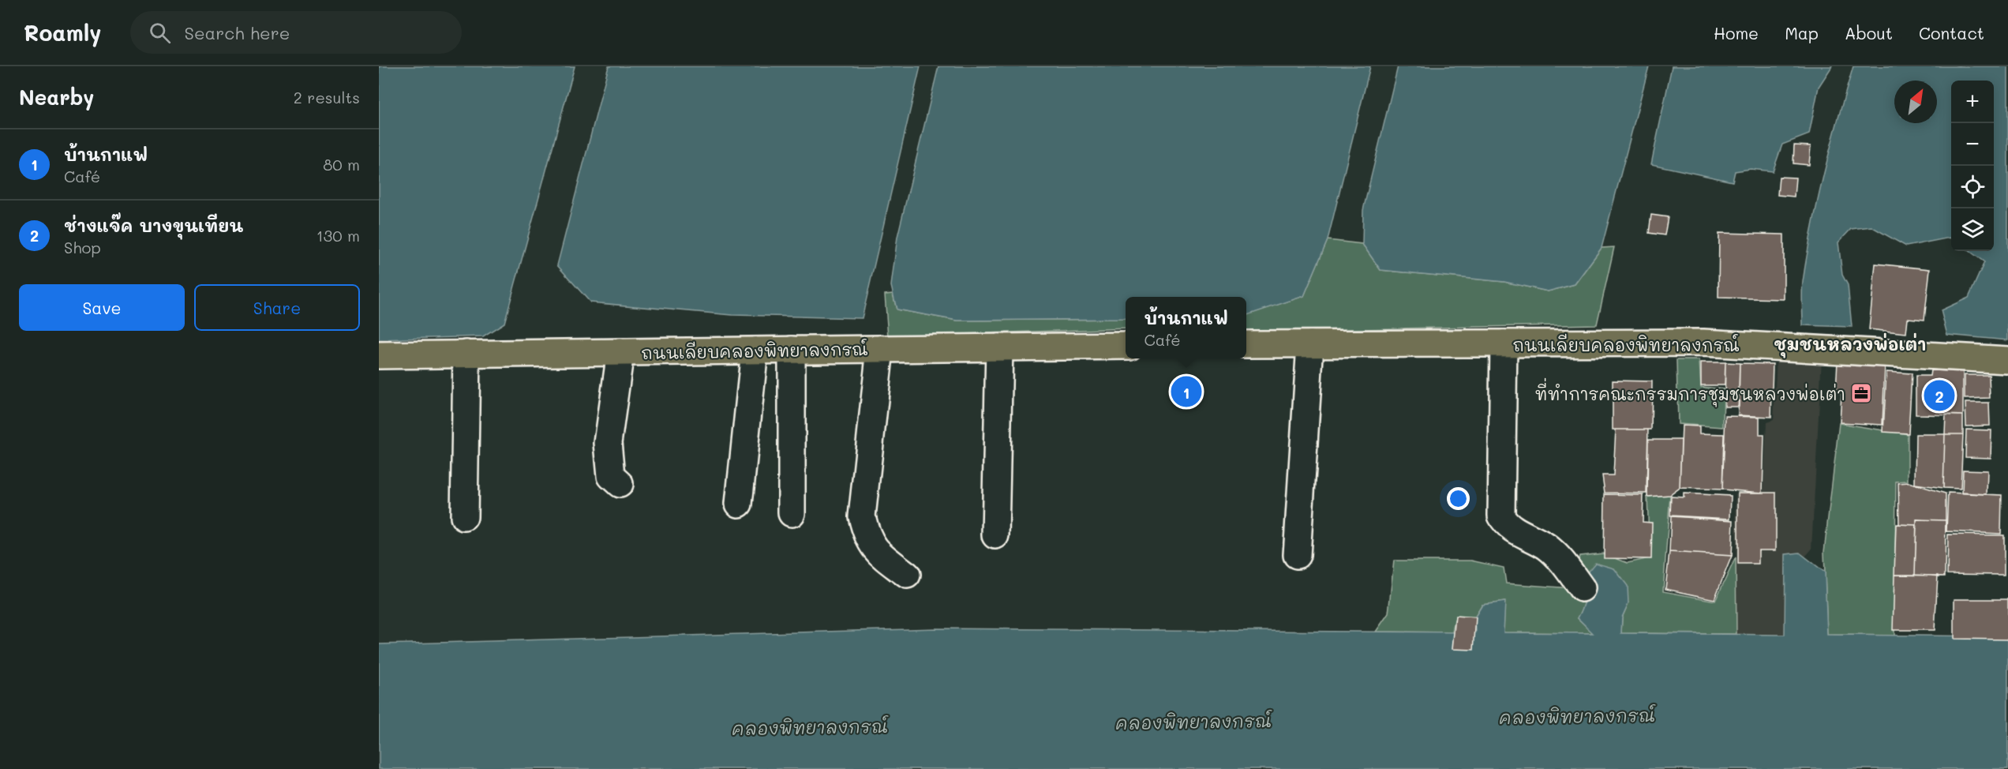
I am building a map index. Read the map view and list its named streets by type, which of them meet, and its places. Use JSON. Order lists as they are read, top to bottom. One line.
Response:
{"streets":{"main road":["ถนนเลียบคลองพิทยาลงกรณ์"]},"districts":["ชุมชนหลวงพ่อเต่า"],"water":["คลองพิทยาลงกรณ์"],"places":{"office":["ที่ทำการคณะกรรมการชุมชนหลวงพ่อเต่า"]},"north":"top right","page":{"header":"Roamly","search":"Search here","nav":["Home","Map","About","Contact"],"heading":["Nearby","2 results"],"map_buttons":["+","−"],"list":[{"mark":"1","name":"บ้านกาแฟ","note":"Café","value":"80 m"},{"mark":"2","name":"ช่างแจ๊ค บางขุนเทียน","note":"Shop","value":"130 m"}],"buttons":["Save","Share"],"popup":["บ้านกาแฟ","Café"],"pins":["1","2"]}}
